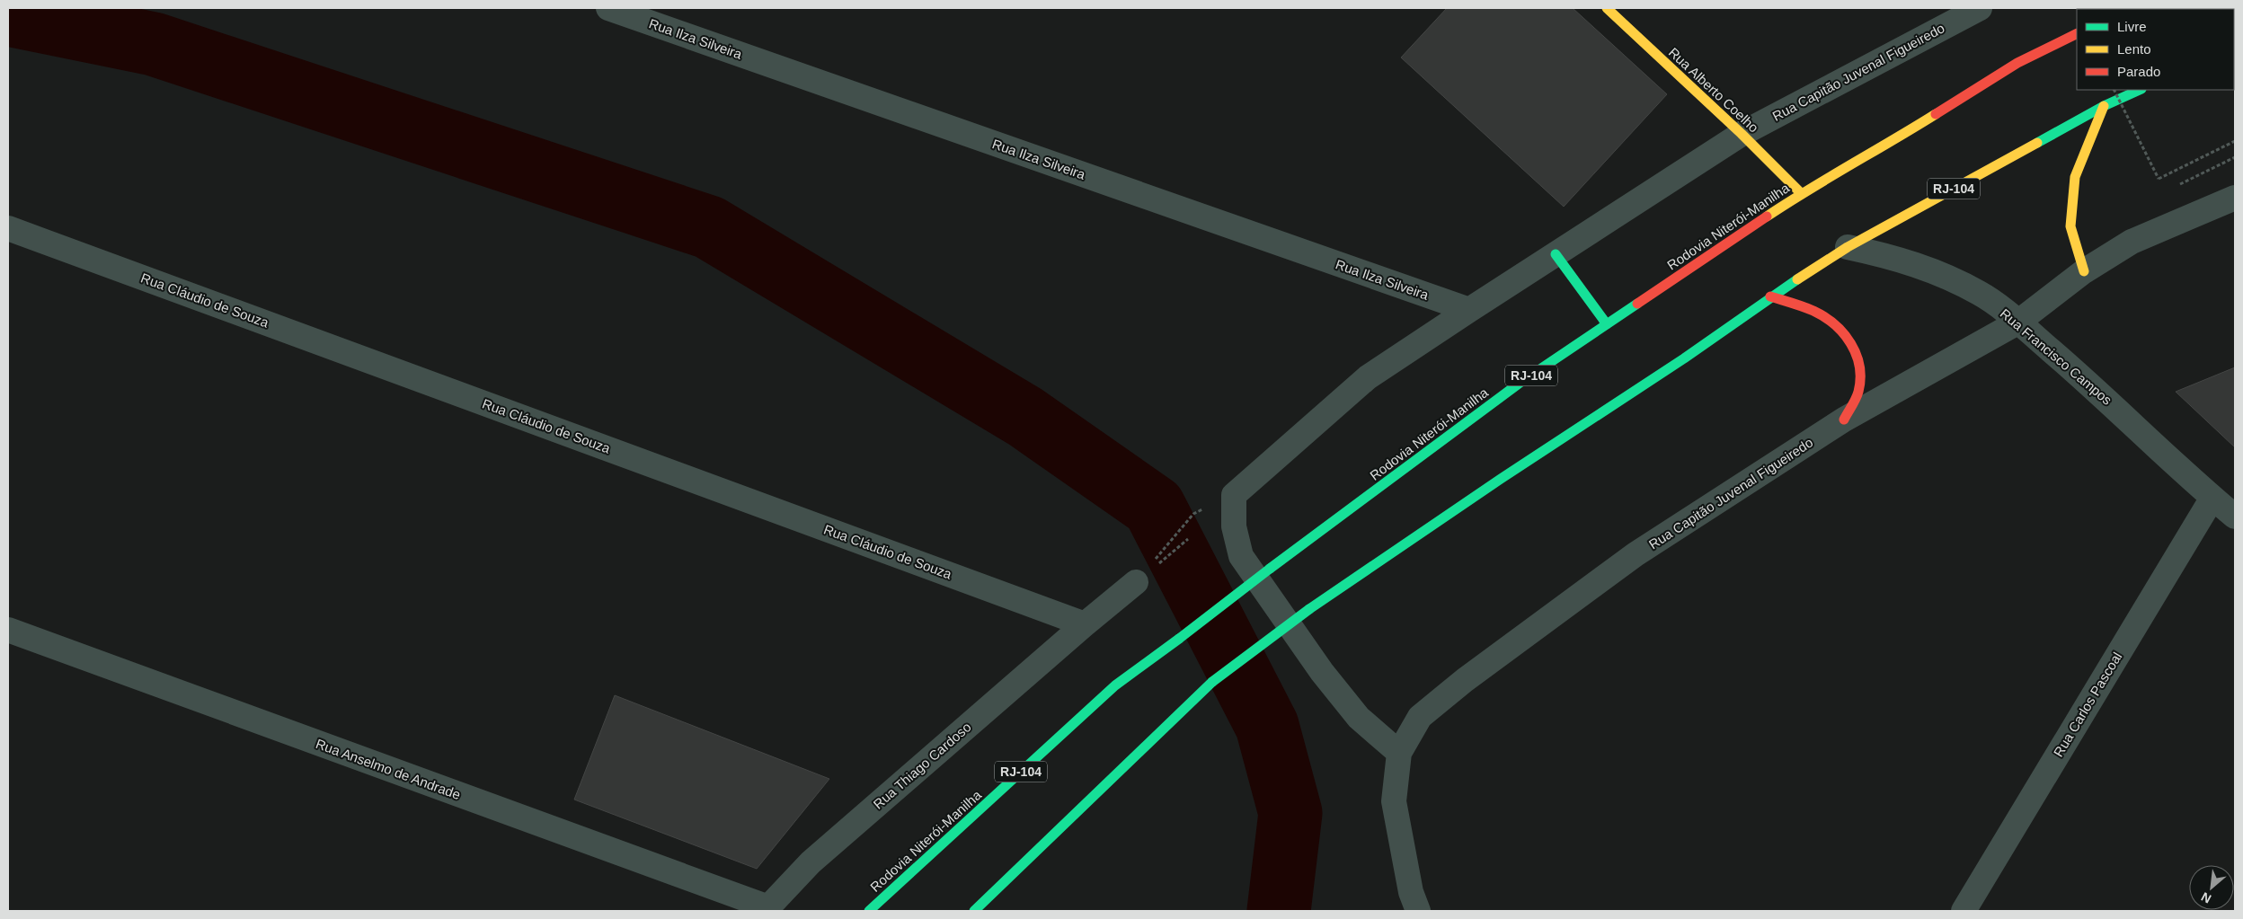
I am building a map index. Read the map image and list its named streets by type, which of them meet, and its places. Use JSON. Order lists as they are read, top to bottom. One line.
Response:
{"streets":{"main road":["Rua Alberto Coelho","RJ-104","Rodovia Niterói-Manilha"],"street":["Rua Ilza Silveira","Rua Capitão Juvenal Figueiredo","Rua Cláudio de Souza","Rua Francisco Campos","Rua Carlos Pascoal","Rua Thiago Cardoso","Rua Anselmo de Andrade"]},"crossings":[["Rua Ilza Silveira","Rua Capitão Juvenal Figueiredo"],["Rua Capitão Juvenal Figueiredo","Rua Alberto Coelho"],["Rua Capitão Juvenal Figueiredo","Rua Francisco Campos"],["Rua Alberto Coelho","Rodovia Niterói-Manilha"],["RJ-104","Rua Francisco Campos"],["Rua Cláudio de Souza","Rua Thiago Cardoso"],["Rua Francisco Campos","Rua Carlos Pascoal"],["Rua Thiago Cardoso","Rua Anselmo de Andrade"]],"legend":["Livre","Lento","Parado"],"north":"bottom left"}
